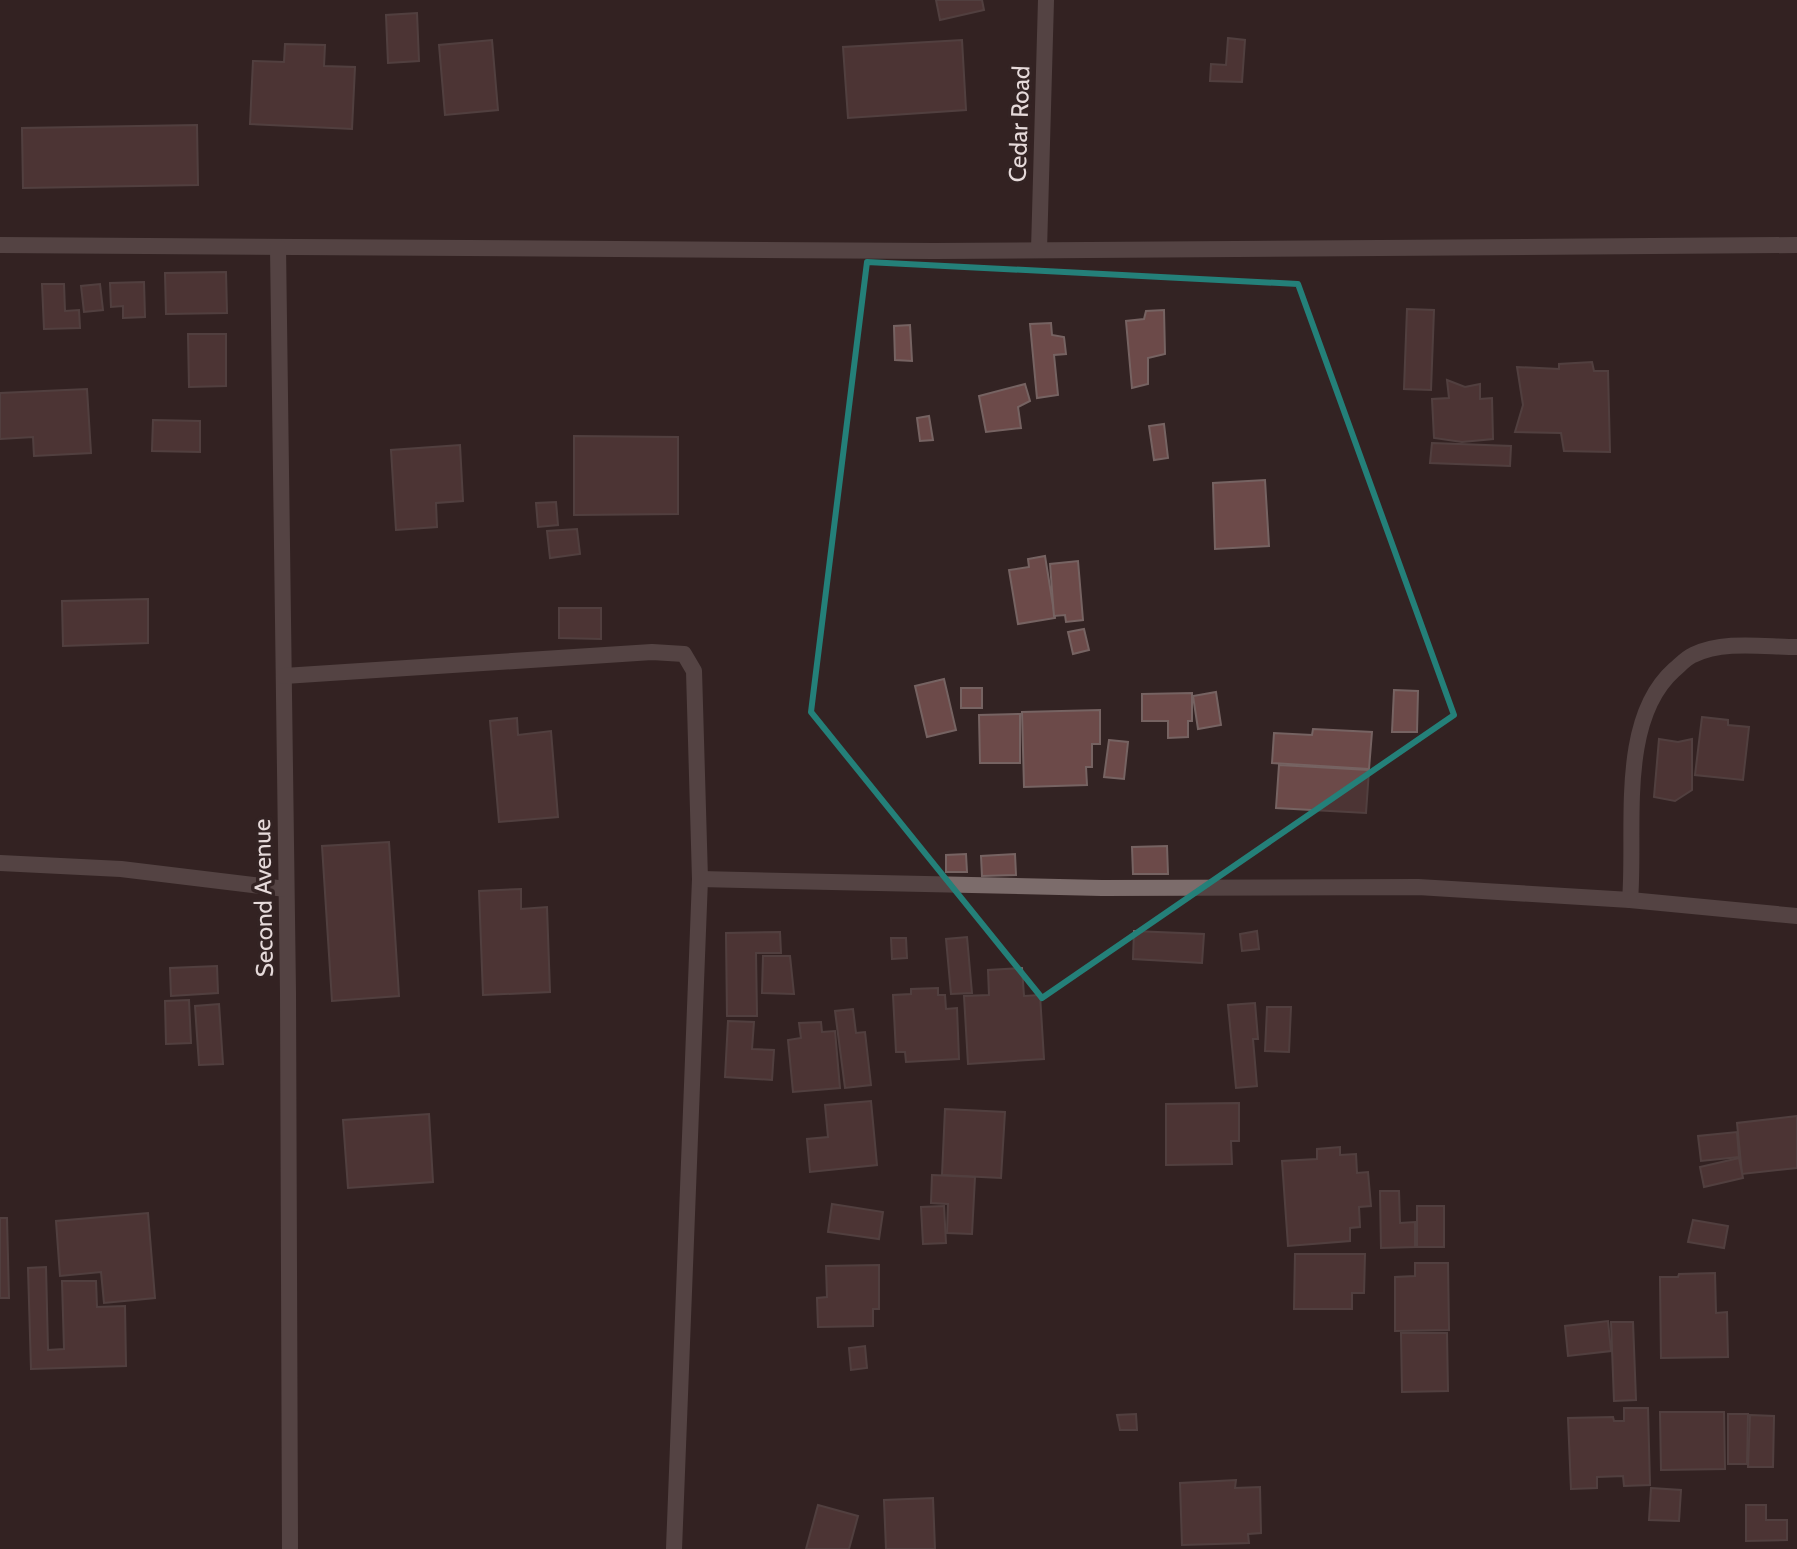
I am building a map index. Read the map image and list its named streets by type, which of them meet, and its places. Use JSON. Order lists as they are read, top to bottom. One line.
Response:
{"streets":{"street":["Cedar Road","Second Avenue"]}}
